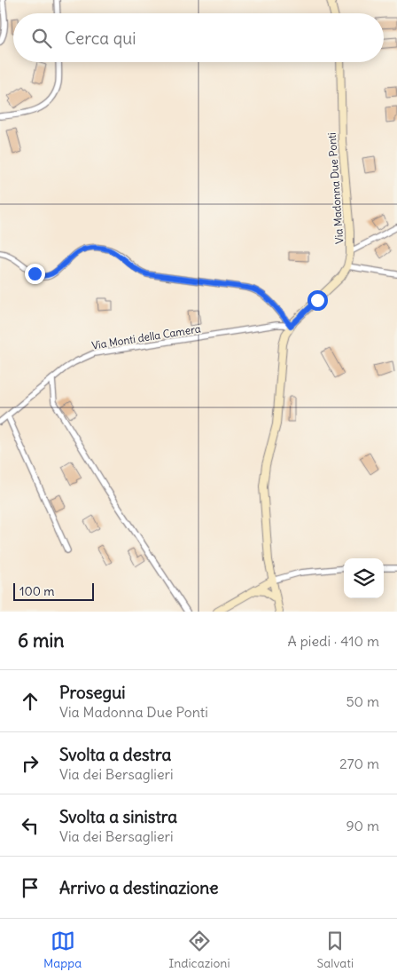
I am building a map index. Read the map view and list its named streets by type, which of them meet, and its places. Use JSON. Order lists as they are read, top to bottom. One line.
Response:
{"streets":{"main road":["Via Madonna Due Ponti"],"street":["Via Monti della Camera"]},"crossings":[["Via Madonna Due Ponti","Via Monti della Camera"]],"scale_bar":"100 m","page":{"search":"Cerca qui","scale":"100 m","heading":["6 min","A piedi · 410 m"],"list":[["Prosegui","Via Madonna Due Ponti","50 m"],["Svolta a destra","Via dei Bersaglieri","270 m"],["Svolta a sinistra","Via dei Bersaglieri","90 m"],"Arrivo a destinazione"],"nav":["Mappa","Indicazioni","Salvati"]}}
